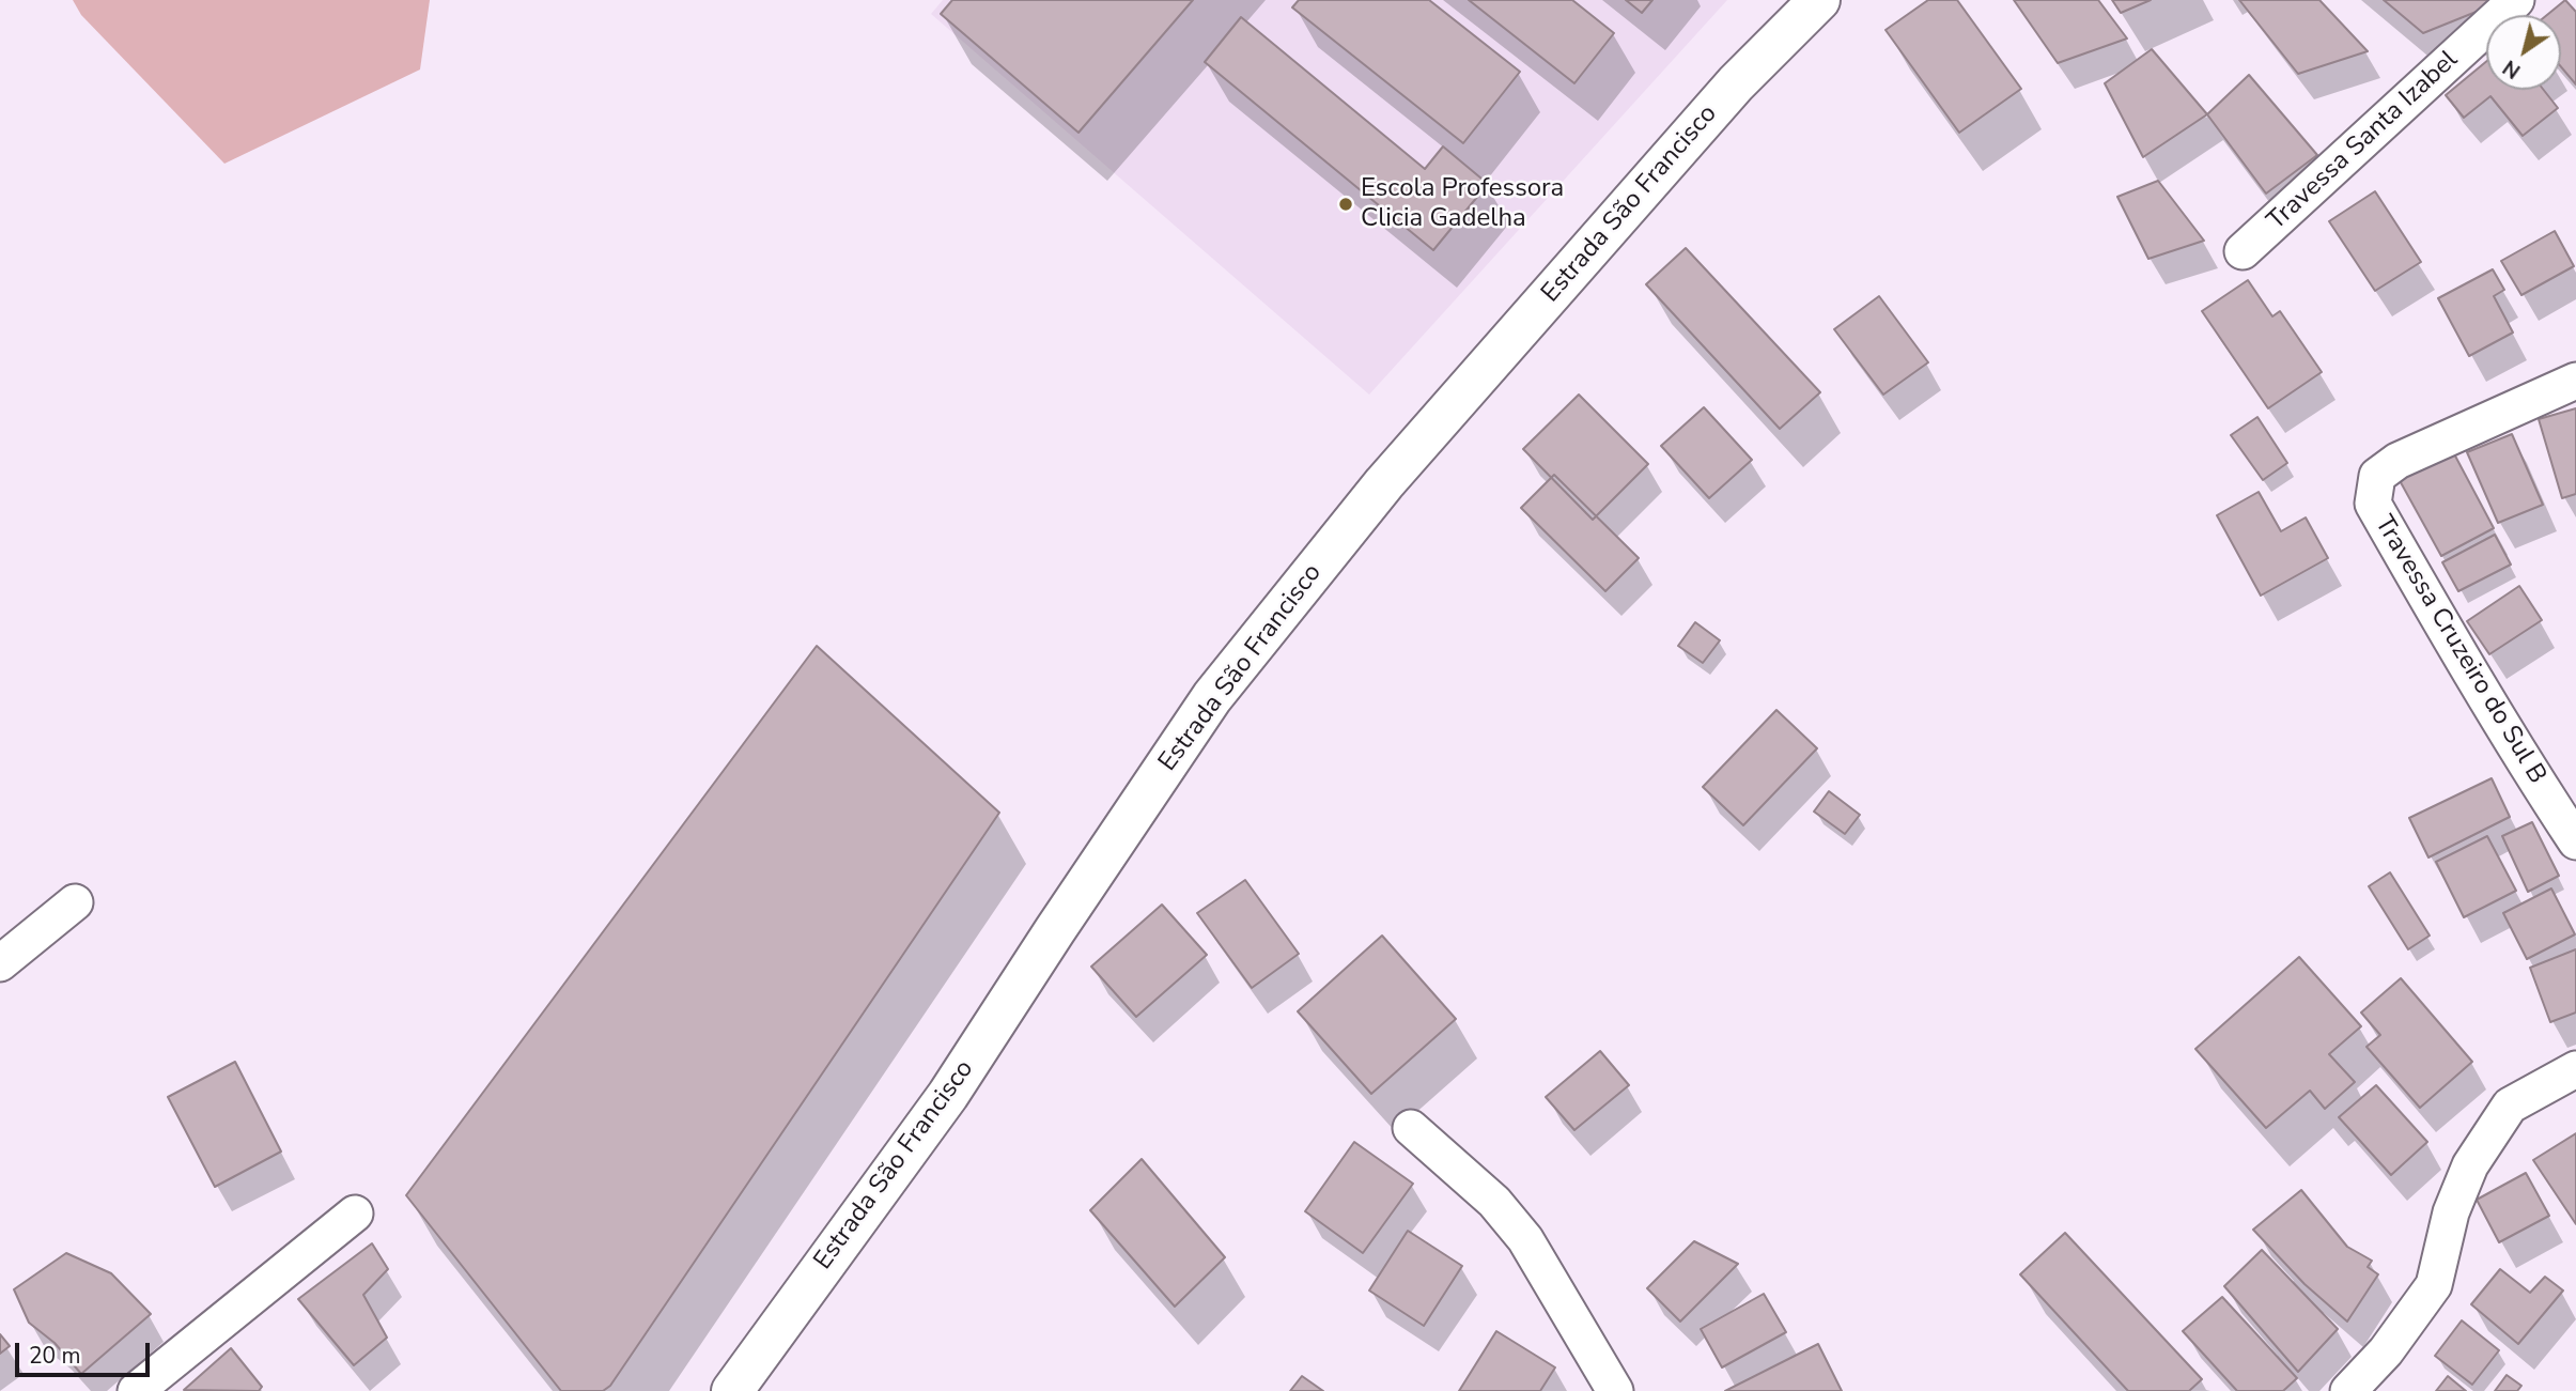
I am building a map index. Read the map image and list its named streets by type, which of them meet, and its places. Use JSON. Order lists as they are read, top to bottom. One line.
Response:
{"streets":{"street":["Travessa Santa Izabel","Estrada São Francisco","Travessa Cruzeiro do Sul B"]},"places":["Escola Professora Clicia Gadelha"],"scale_bar":"20 m","north":"bottom left"}
